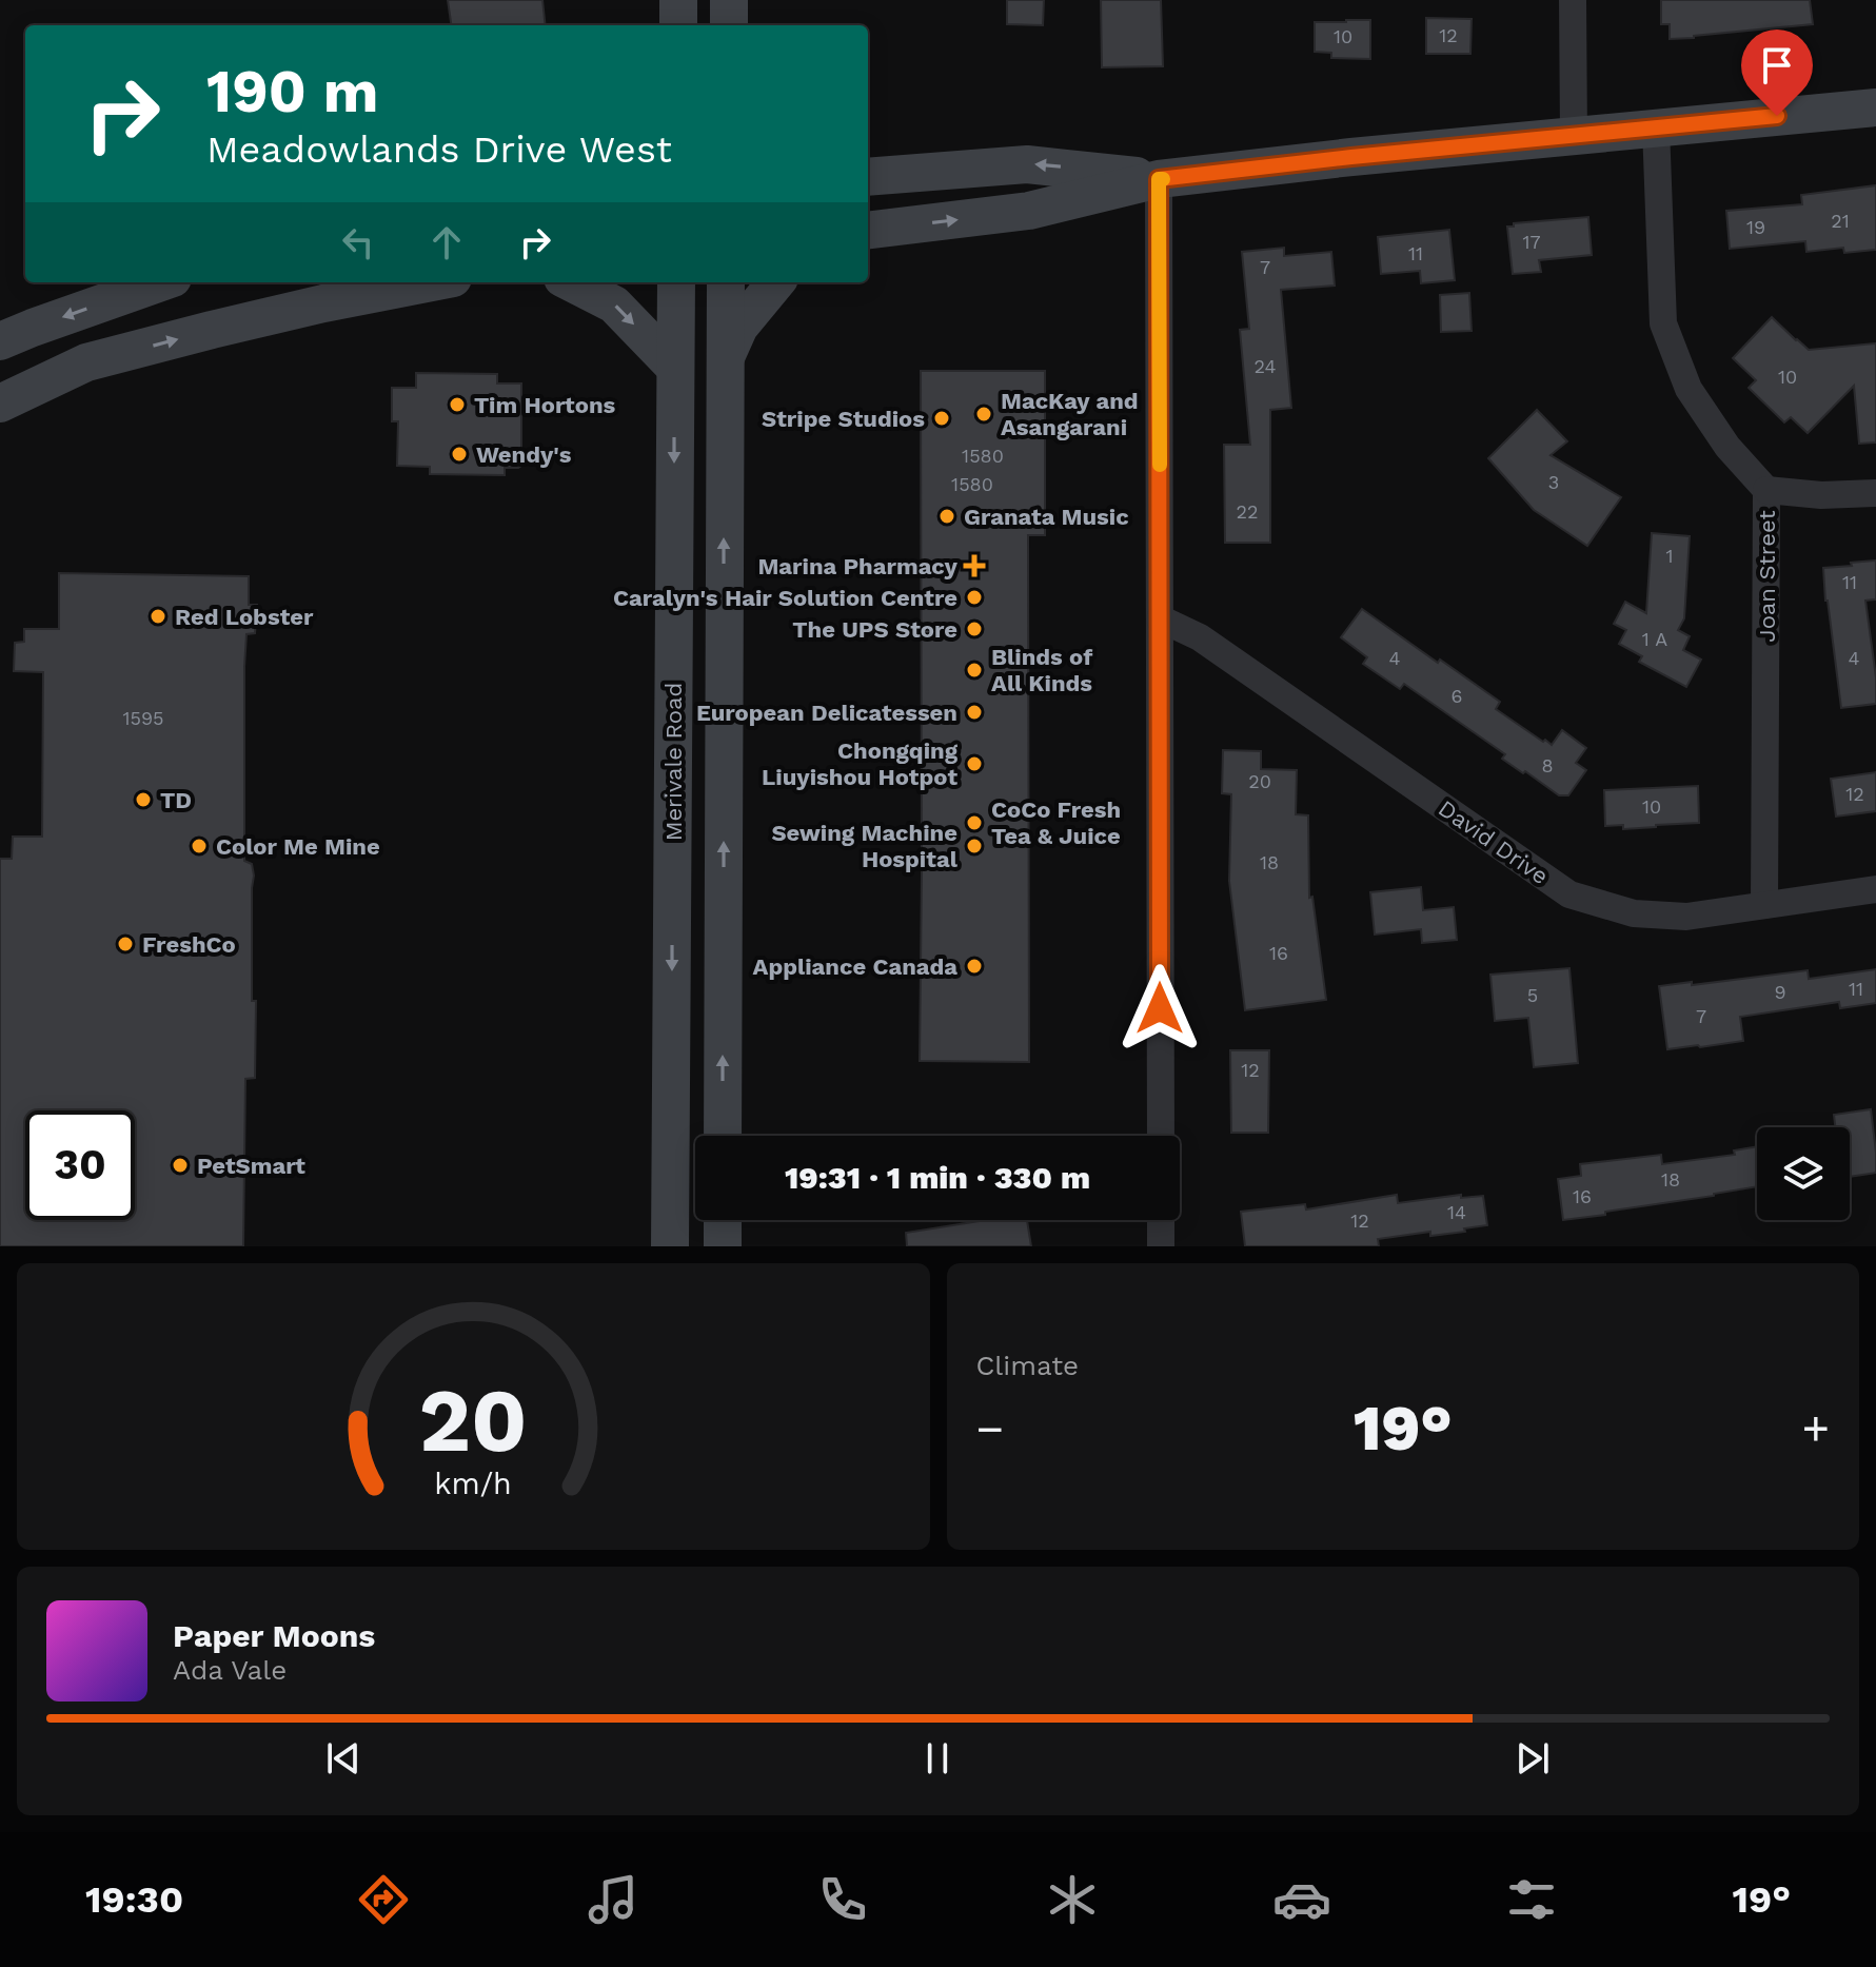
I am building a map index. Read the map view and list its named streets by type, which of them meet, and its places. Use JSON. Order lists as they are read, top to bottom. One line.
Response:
{"streets":{"main road":["Merivale Road"],"street":["Joan Street","David Drive"]},"crossings":[["Joan Street","David Drive"]],"places":{"other":["Tim Hortons","MacKay and Asangarani","Stripe Studios","Wendy's","Granata Music","Caralyn's Hair Solution Centre","Red Lobster","The UPS Store","Blinds of All Kinds","European Delicatessen","Chongqing Liuyishou Hotpot","TD","CoCo Fresh Tea & Juice","Color Me Mine","Sewing Machine Hospital","FreshCo","Appliance Canada","PetSmart"],"health":["Marina Pharmacy"]},"house_numbers":["12","10","21","19","17","11","7","24","10","1580","3","1580","22","1","11","1 A","4","4","6","1595","8","20","12","10","18","16","11","9","5","7","12","18","16","14","12"],"page":{"turn":["190 m","Meadowlands Drive West"],"limit":"30","trip":"19:31 · 1 min · 330 m","tile":"Climate","heat":["−","19°","+"],"song":["Paper Moons","Ada Vale"],"tabs":["19:30","19°"],"gauge":["20","km/h"]}}
